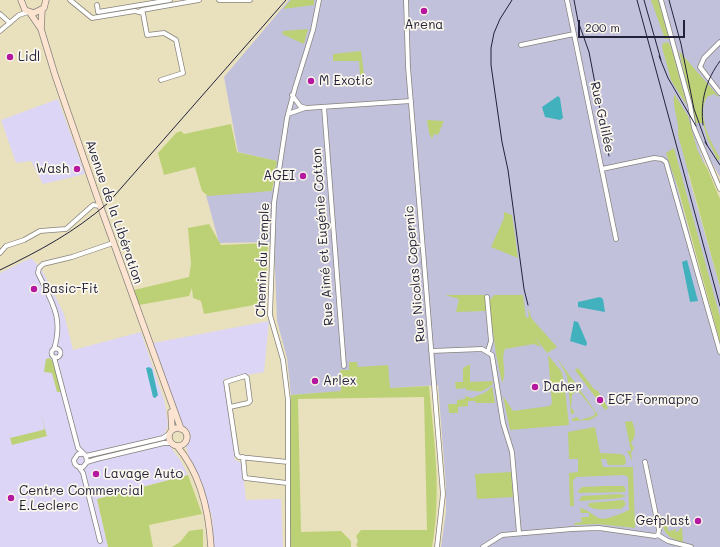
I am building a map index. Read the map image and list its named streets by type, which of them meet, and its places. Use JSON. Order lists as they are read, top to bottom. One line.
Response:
{"streets":{"main road":["Avenue de la Libération"],"street":["Rue Galilée","Rue Aimé et Eugénie Cotton","Chemin du Temple","Rue Nicolas Copernic"]},"places":["Arena","Lidl","M Exotic","Wash","AGEI","Basic-Fit","Arlex","Daher","ECF Formapro","Lavage Auto","Centre Commercial E.Leclerc","Gefplast"],"scale_bar":"200 m"}
